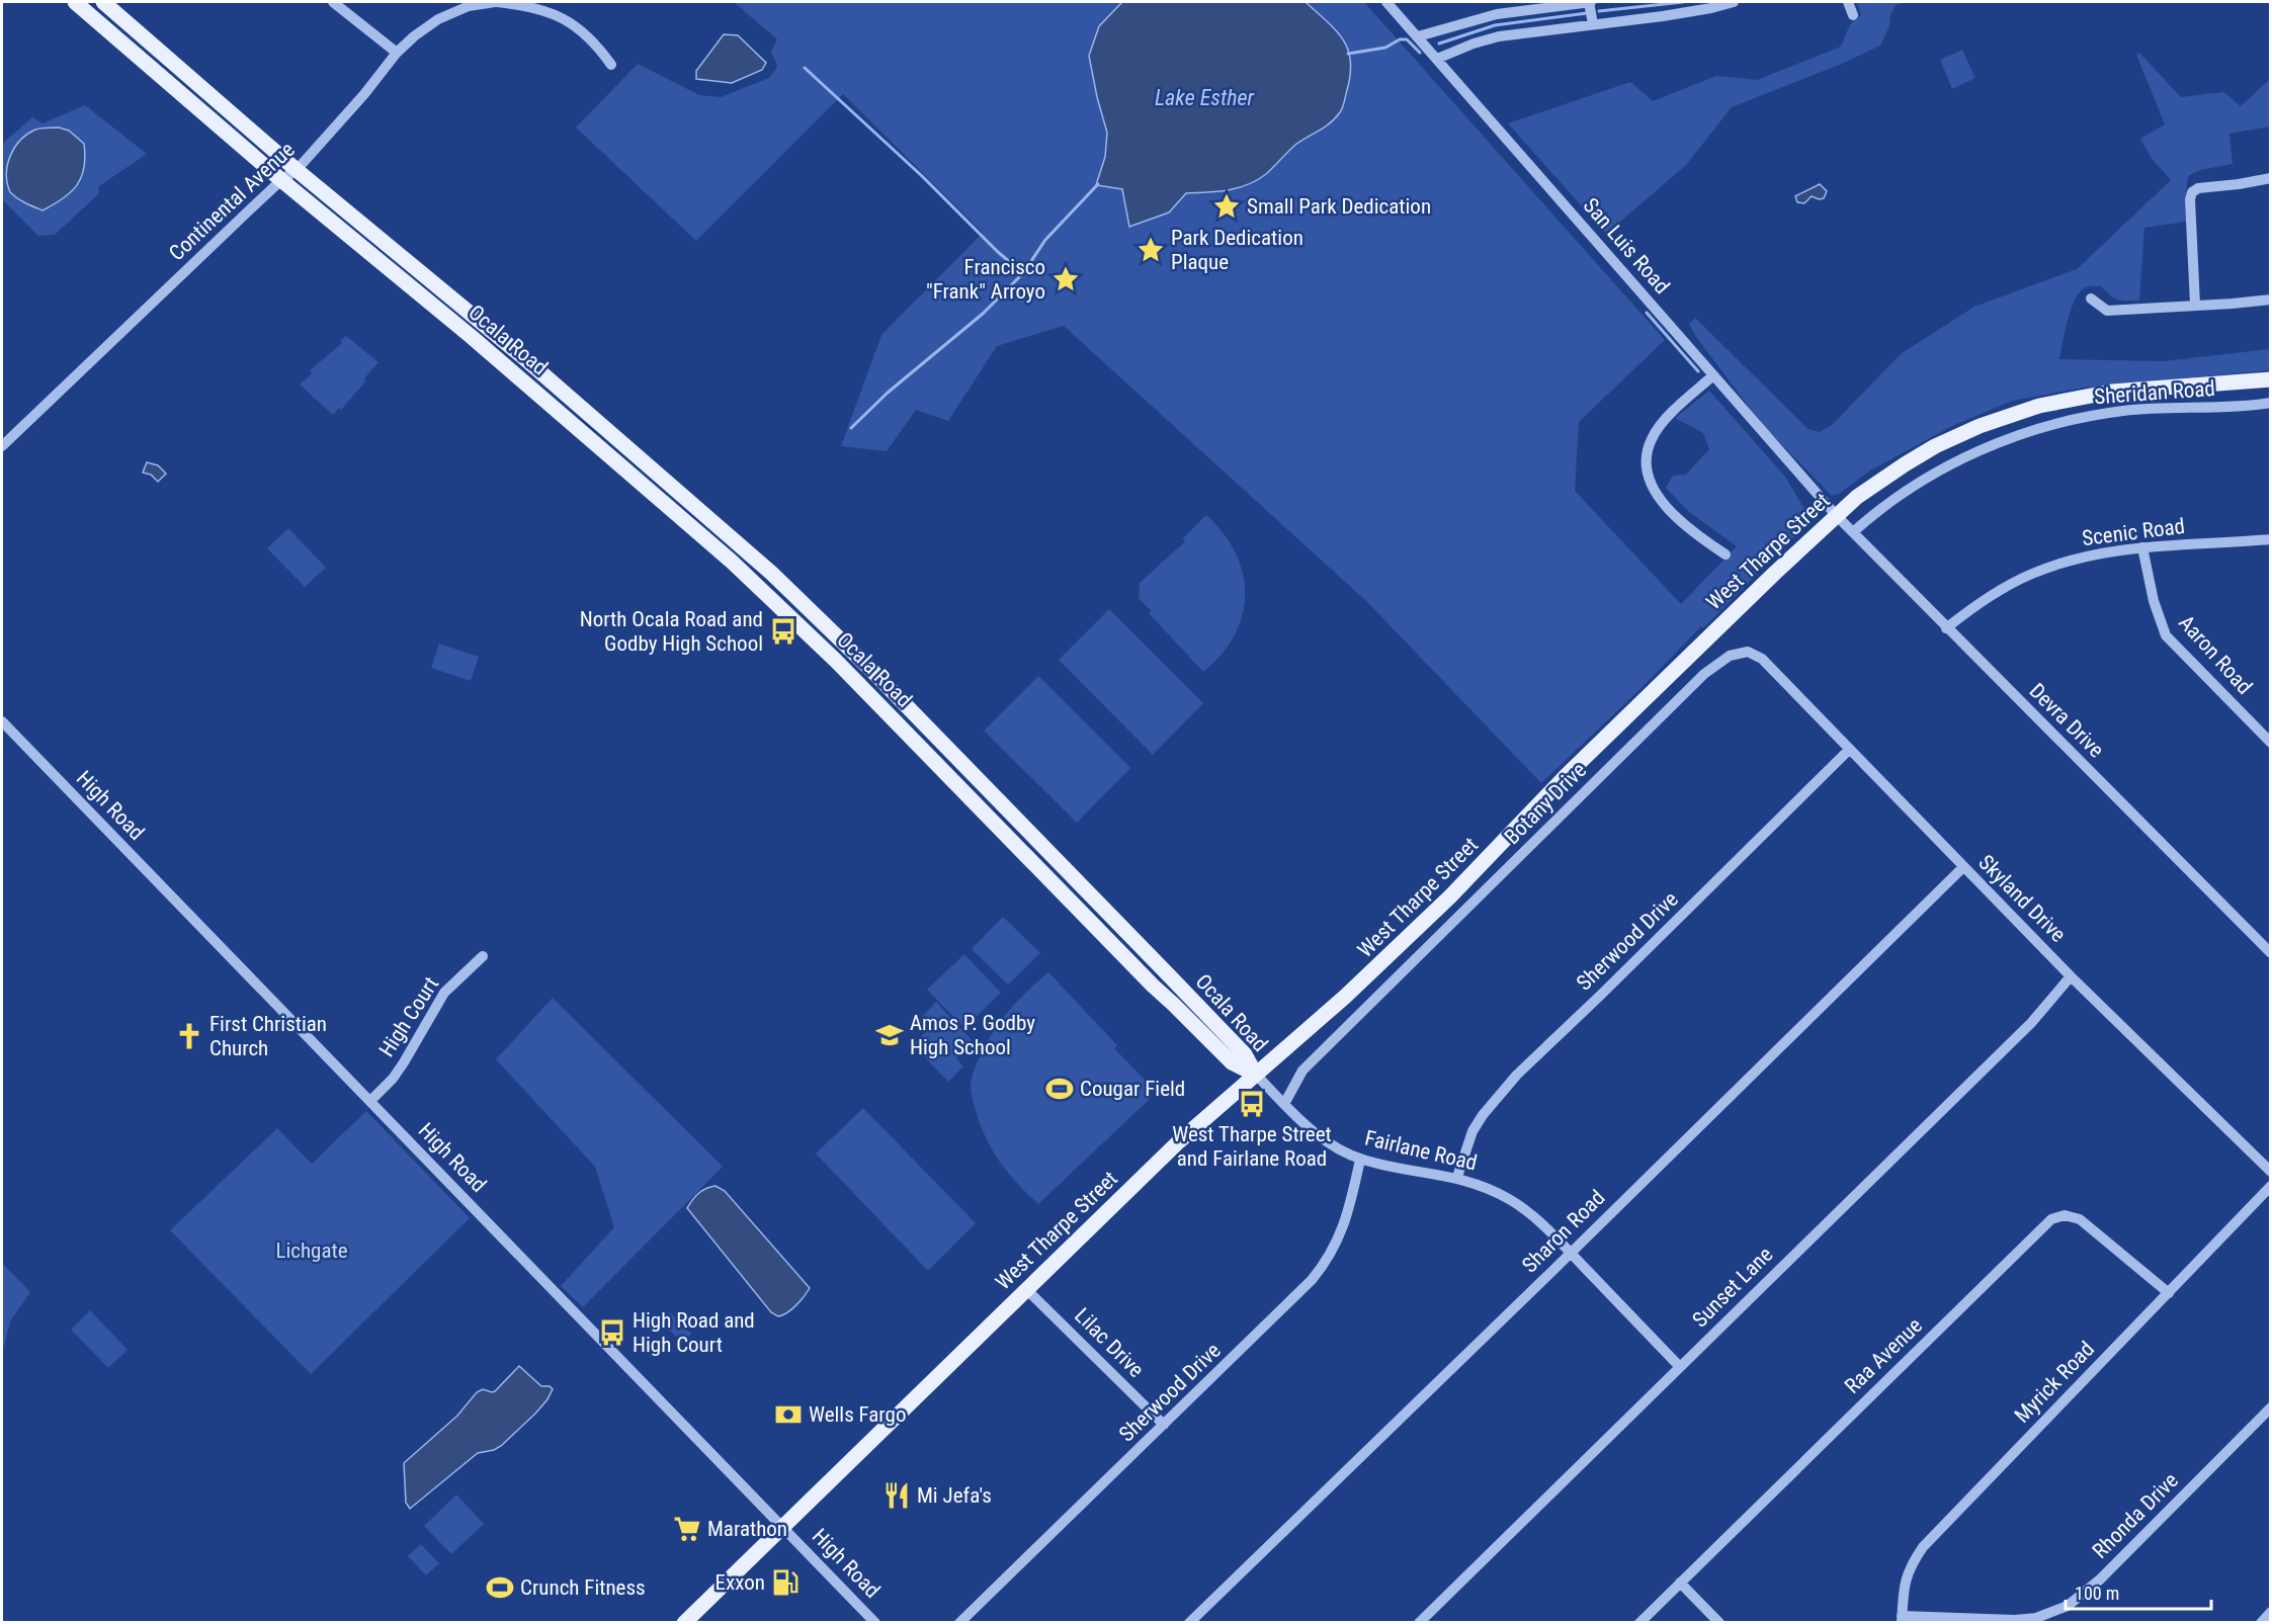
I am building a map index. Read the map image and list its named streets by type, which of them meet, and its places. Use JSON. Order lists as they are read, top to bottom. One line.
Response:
{"streets":{"main road":["Ocala Road","West Tharpe Street"],"street":["Continental Avenue","San Luis Road","Sheridan Road","Scenic Road","Aaron Road","Devra Drive","Botany Drive","High Road","Skyland Drive","Sherwood Drive","High Court","Fairlane Road","Sharon Road","Sunset Lane","Lilac Drive","Raa Avenue","Myrick Road","Rhonda Drive"]},"crossings":[["Continental Avenue","Ocala Road"],["San Luis Road","West Tharpe Street"],["San Luis Road","Devra Drive"],["Ocala Road","West Tharpe Street"],["Ocala Road","Fairlane Road"],["Sheridan Road","Devra Drive"],["Scenic Road","Aaron Road"],["Scenic Road","Devra Drive"],["West Tharpe Street","Devra Drive"],["West Tharpe Street","High Road"],["West Tharpe Street","Fairlane Road"],["West Tharpe Street","Lilac Drive"],["Botany Drive","Skyland Drive"],["Botany Drive","Fairlane Road"],["High Road","High Court"],["Skyland Drive","Sherwood Drive"],["Skyland Drive","Sharon Road"],["Skyland Drive","Sunset Lane"],["Sherwood Drive","Fairlane Road"],["Sherwood Drive","Lilac Drive"],["Fairlane Road","Sharon Road"],["Fairlane Road","Sunset Lane"],["Raa Avenue","Myrick Road"],["Myrick Road","Rhonda Drive"]],"water":["Lake Esther"],"parks":["Lichgate"],"places":{"place":["Small Park Dedication","Park Dedication Plaque","Francisco \"Frank\" Arroyo"],"bus stop":["North Ocala Road and Godby High School","West Tharpe Street and Fairlane Road","High Road and High Court"],"school or university":["Amos P. Godby High School"],"church":["First Christian Church"],"sports":["Cougar Field","Crunch Fitness"],"bank":["Wells Fargo"],"restaurant":["Mi Jefa's"],"supermarket":["Marathon"],"fuel station":["Exxon"]},"scale_bar":"100 m"}
